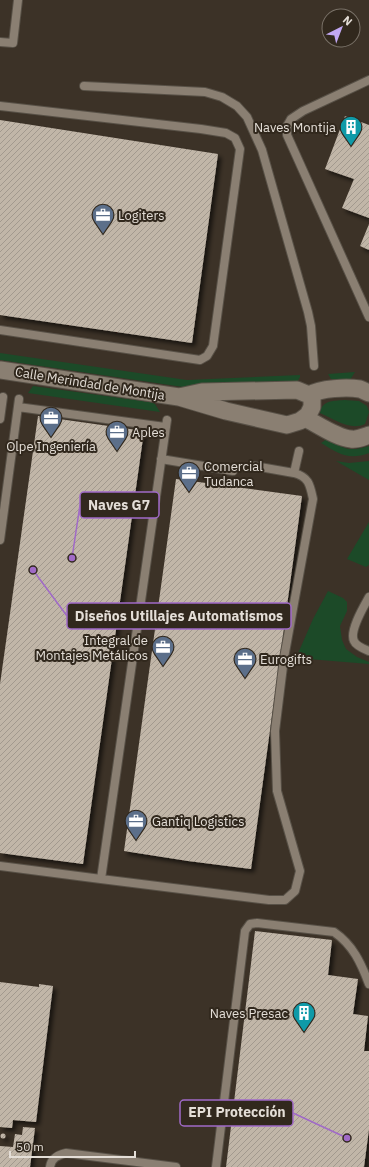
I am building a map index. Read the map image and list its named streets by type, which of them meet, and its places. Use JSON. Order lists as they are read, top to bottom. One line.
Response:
{"streets":{"street":["Calle Merindad de Montija"]},"places":{"building":["Naves Montija","Naves Presac"],"office":["Logiters","Olpe Ingeniería","Aples","Comercial Tudanca","Integral de Montajes Metálicos","Eurogifts","Gantiq Logistics"],"other":["Naves G7","Diseños Utillajes Automatismos","EPI Protección"]},"scale_bar":"50 m","north":"top right"}
